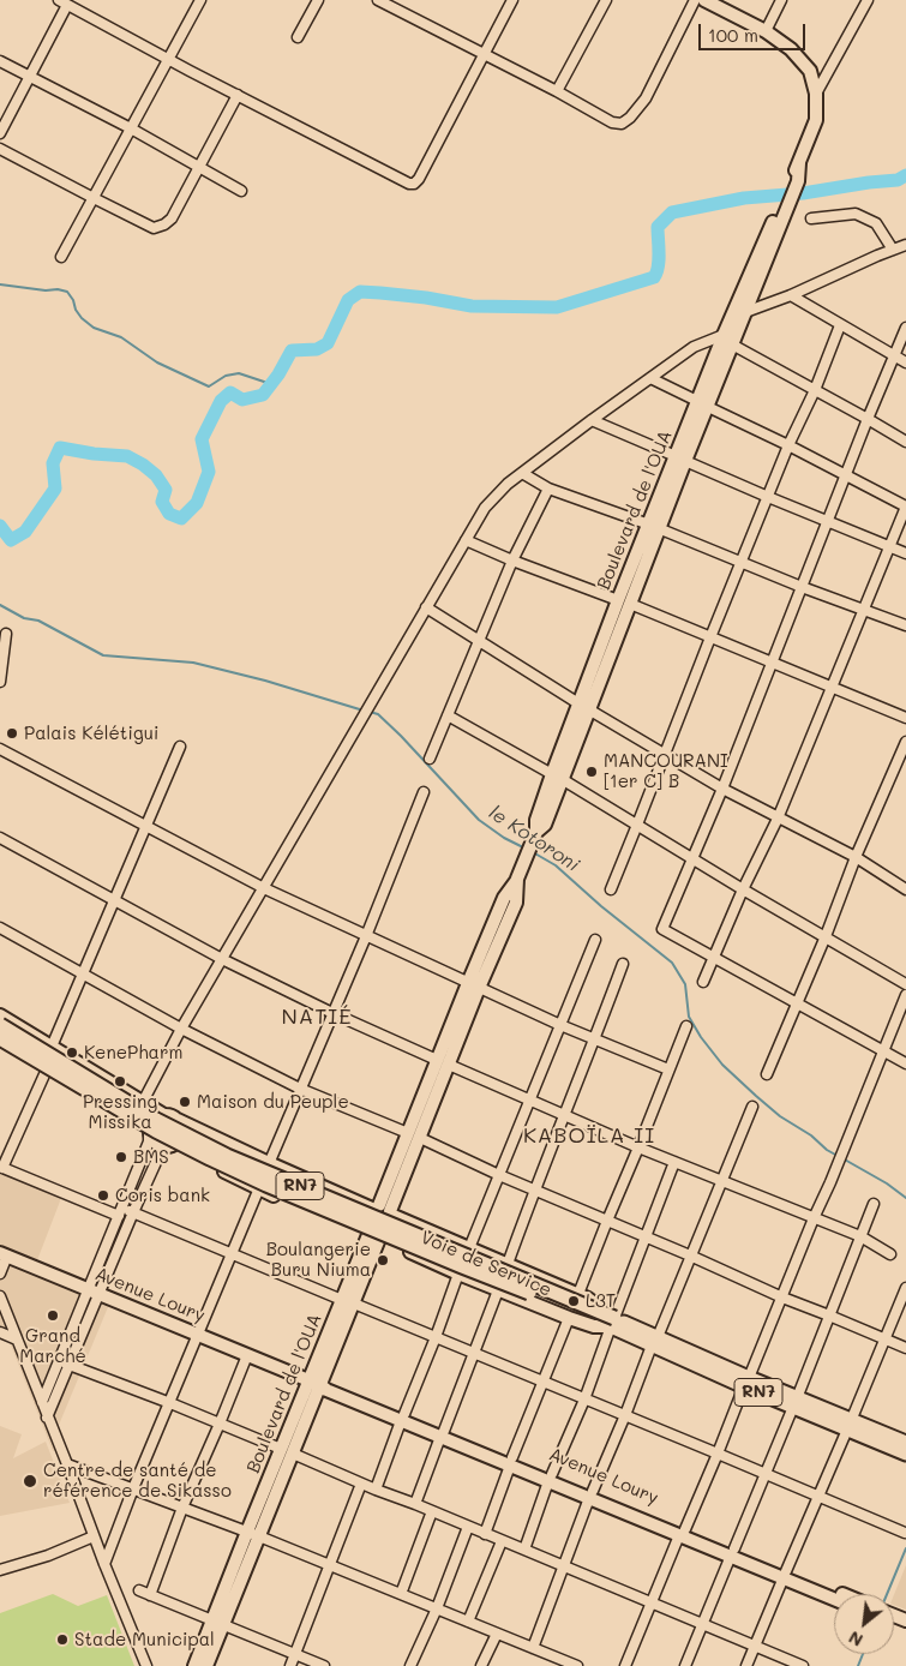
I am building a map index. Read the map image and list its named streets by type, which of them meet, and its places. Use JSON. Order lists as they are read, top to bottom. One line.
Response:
{"streets":{"highway":["RN7"],"main road":["Boulevard de l'OUA","Voie de Service","Avenue Loury"]},"crossings":[["Boulevard de l'OUA","Voie de Service"],["Boulevard de l'OUA","Avenue Loury"],["RN7","Voie de Service"]],"districts":["NATIÉ","KABOÏLA II"],"water":["le Kotoroni"],"places":["Palais Kélétigui","MANCOURANI [1er C] B","KenePharm","Pressing Missika","Maison du Peuple","BMS","Coris bank","Boulangerie Buru Niuma","L3T","Grand Marché","Centre de santé de référence de Sikasso","Stade Municipal"],"scale_bar":"100 m","north":"bottom left"}
